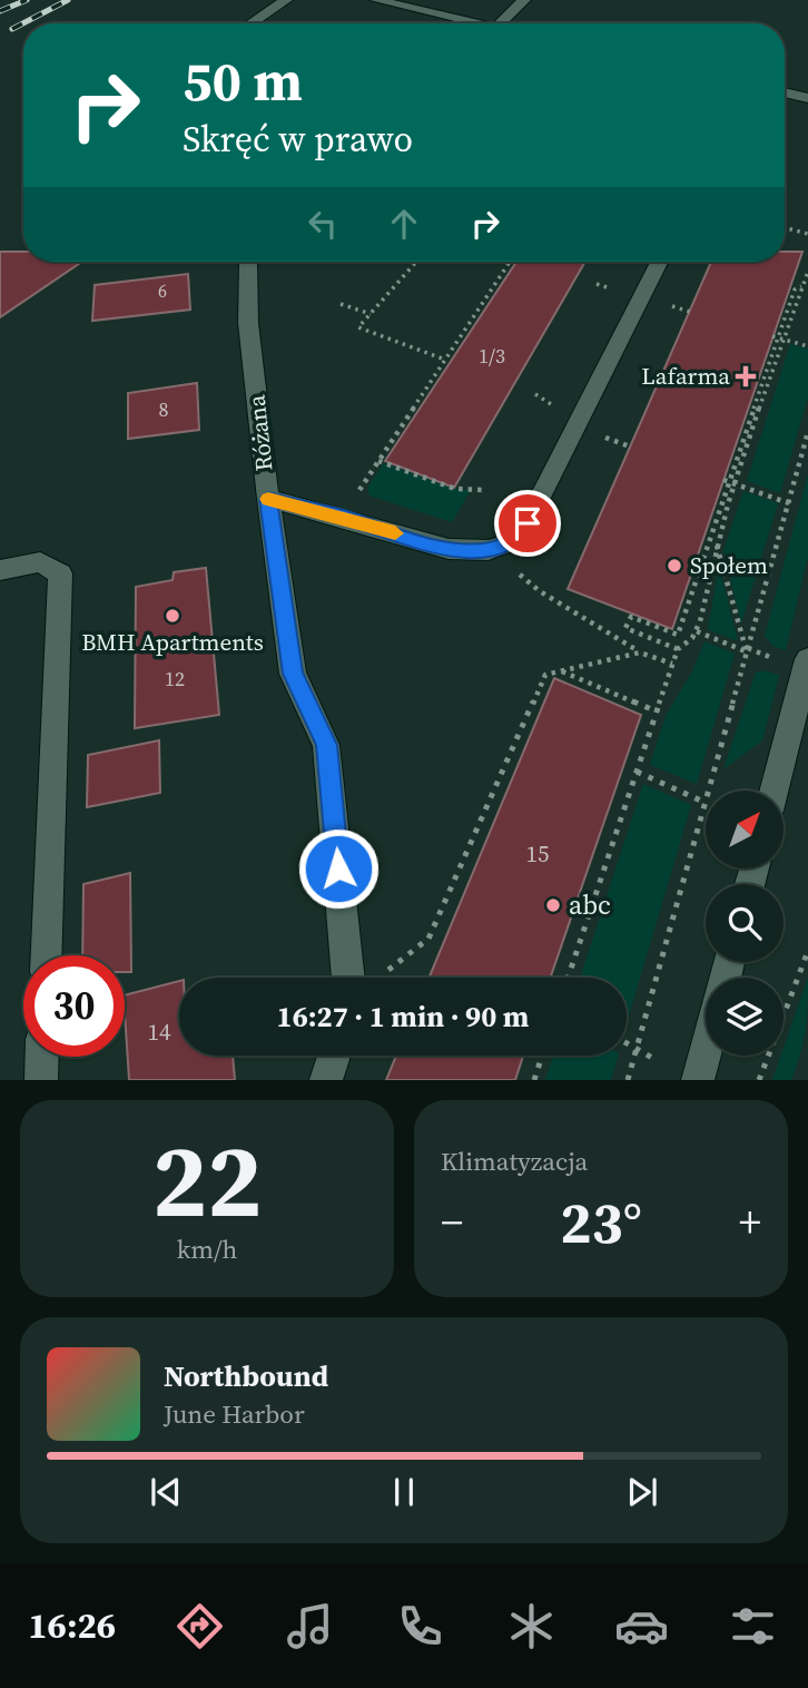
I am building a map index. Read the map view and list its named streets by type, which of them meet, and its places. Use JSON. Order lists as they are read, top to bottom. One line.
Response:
{"streets":{"street":["Różana"]},"places":{"health":["Lafarma"],"other":["Społem","BMH Apartments","abc"]},"house_numbers":["6","1/3","8","12","15","14"],"north":"top right","page":{"turn":["50 m","Skręć w prawo"],"limit":"30","trip":"16:27 · 1 min · 90 m","tile":[["22","km/h"],"Klimatyzacja"],"heat":["−","23°","+"],"song":["Northbound","June Harbor"],"tabs":"16:26"}}
